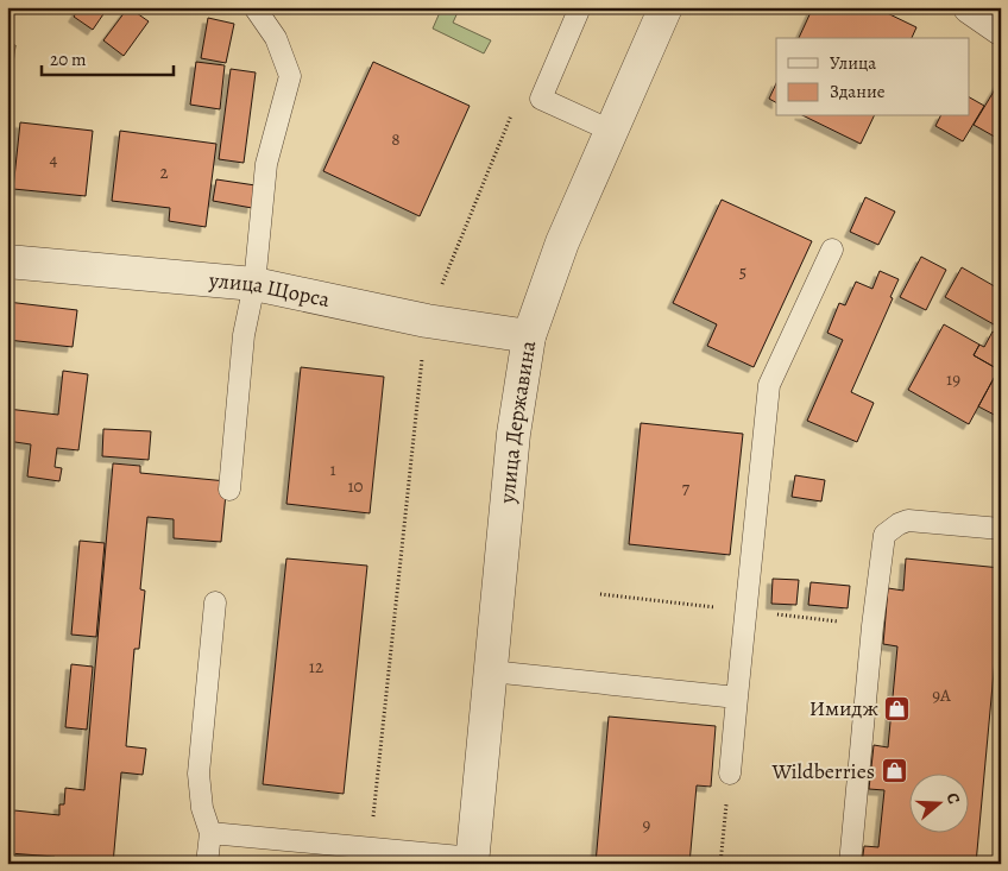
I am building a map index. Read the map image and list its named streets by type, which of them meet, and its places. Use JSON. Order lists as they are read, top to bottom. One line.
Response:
{"streets":{"street":["улица Щорса","улица Державина"]},"crossings":[["улица Щорса","улица Державина"]],"places":{"shop":["Имидж","Wildberries"]},"house_numbers":["8","4","2","5","19","1","10","7","12","9А","9"],"legend":["Улица","Здание"],"scale_bar":"20 m","north":"right"}
